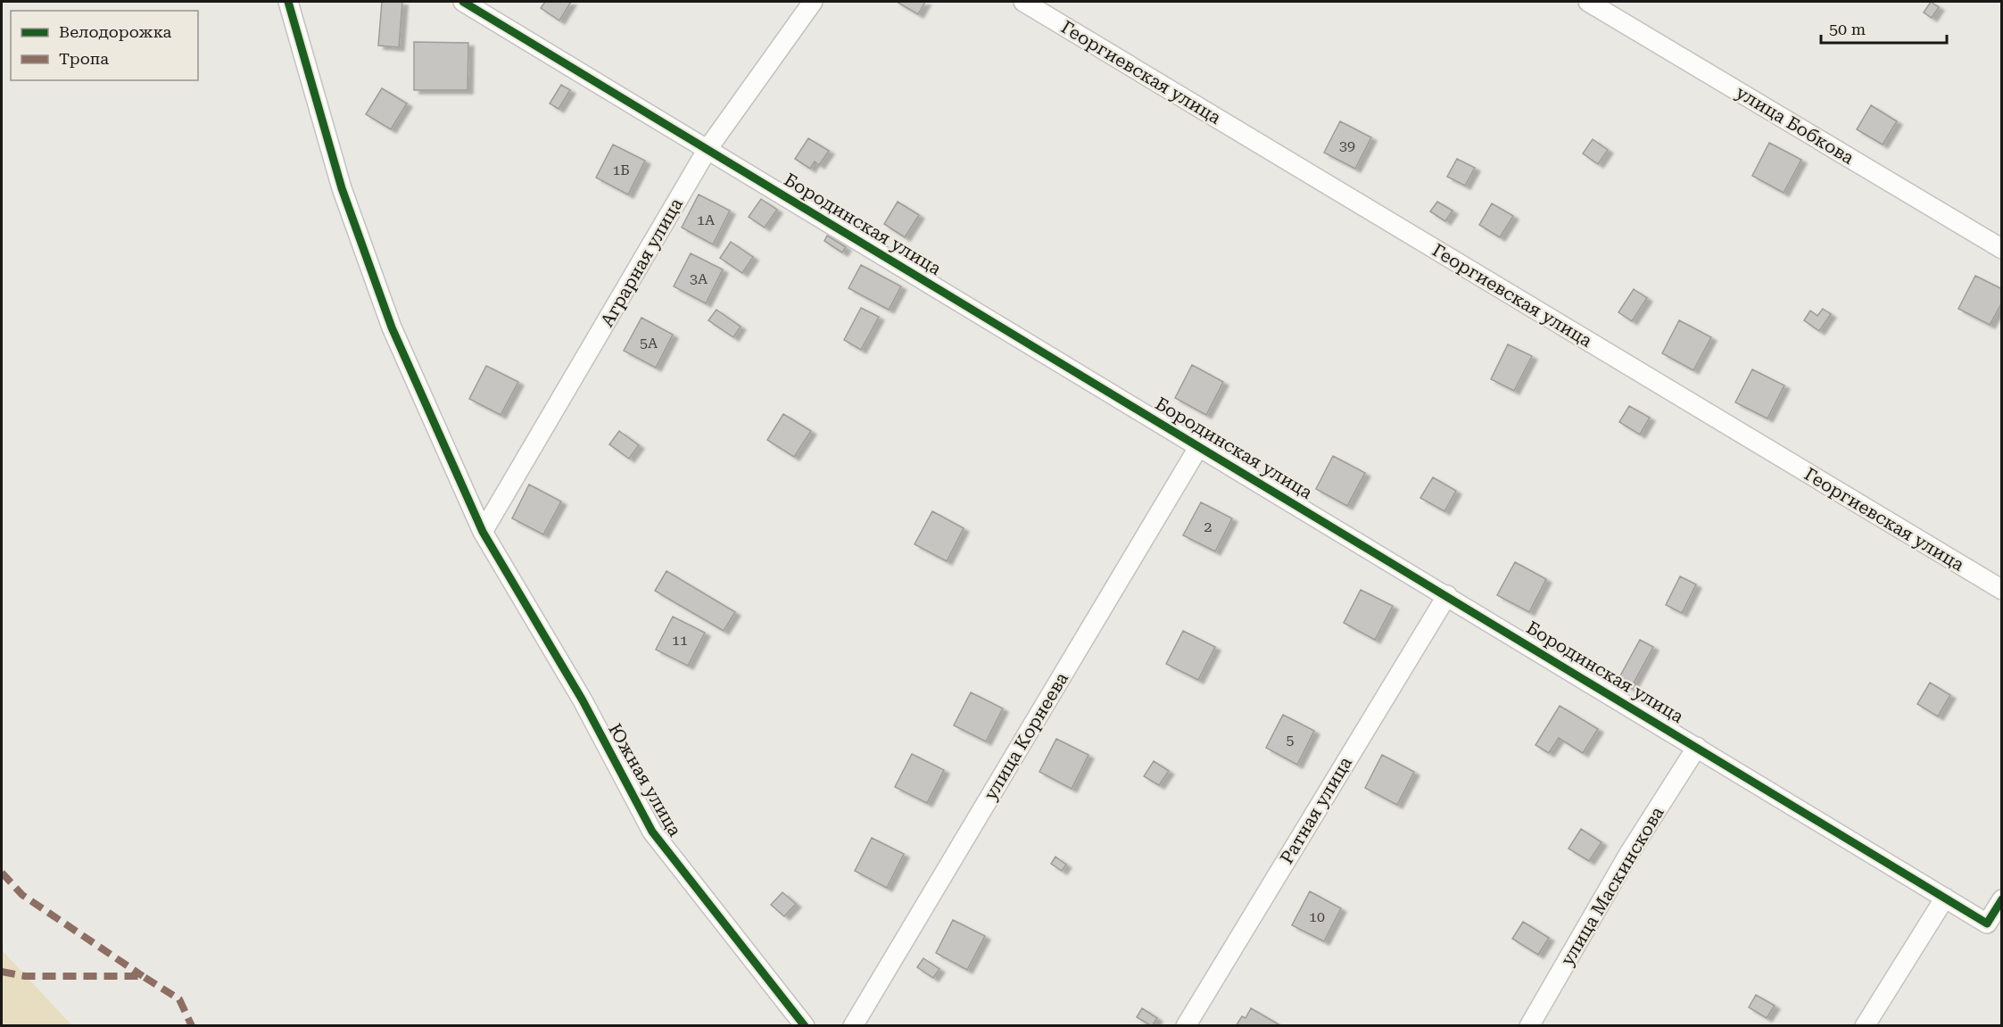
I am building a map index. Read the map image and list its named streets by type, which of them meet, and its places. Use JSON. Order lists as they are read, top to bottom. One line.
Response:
{"streets":{"street":["Георгиевская улица","улица Бобкова","Бородинская улица","Аграрная улица","улица Корнеева","Южная улица","Ратная улица","улица Маскинскова"]},"crossings":[["Бородинская улица","Аграрная улица"],["Бородинская улица","улица Корнеева"],["Бородинская улица","Ратная улица"],["Бородинская улица","улица Маскинскова"],["Аграрная улица","Южная улица"]],"house_numbers":["39","1Б","1А","3А","5А","2","11","5","10"],"legend":["Велодорожка","Тропа"],"scale_bar":"50 m"}
